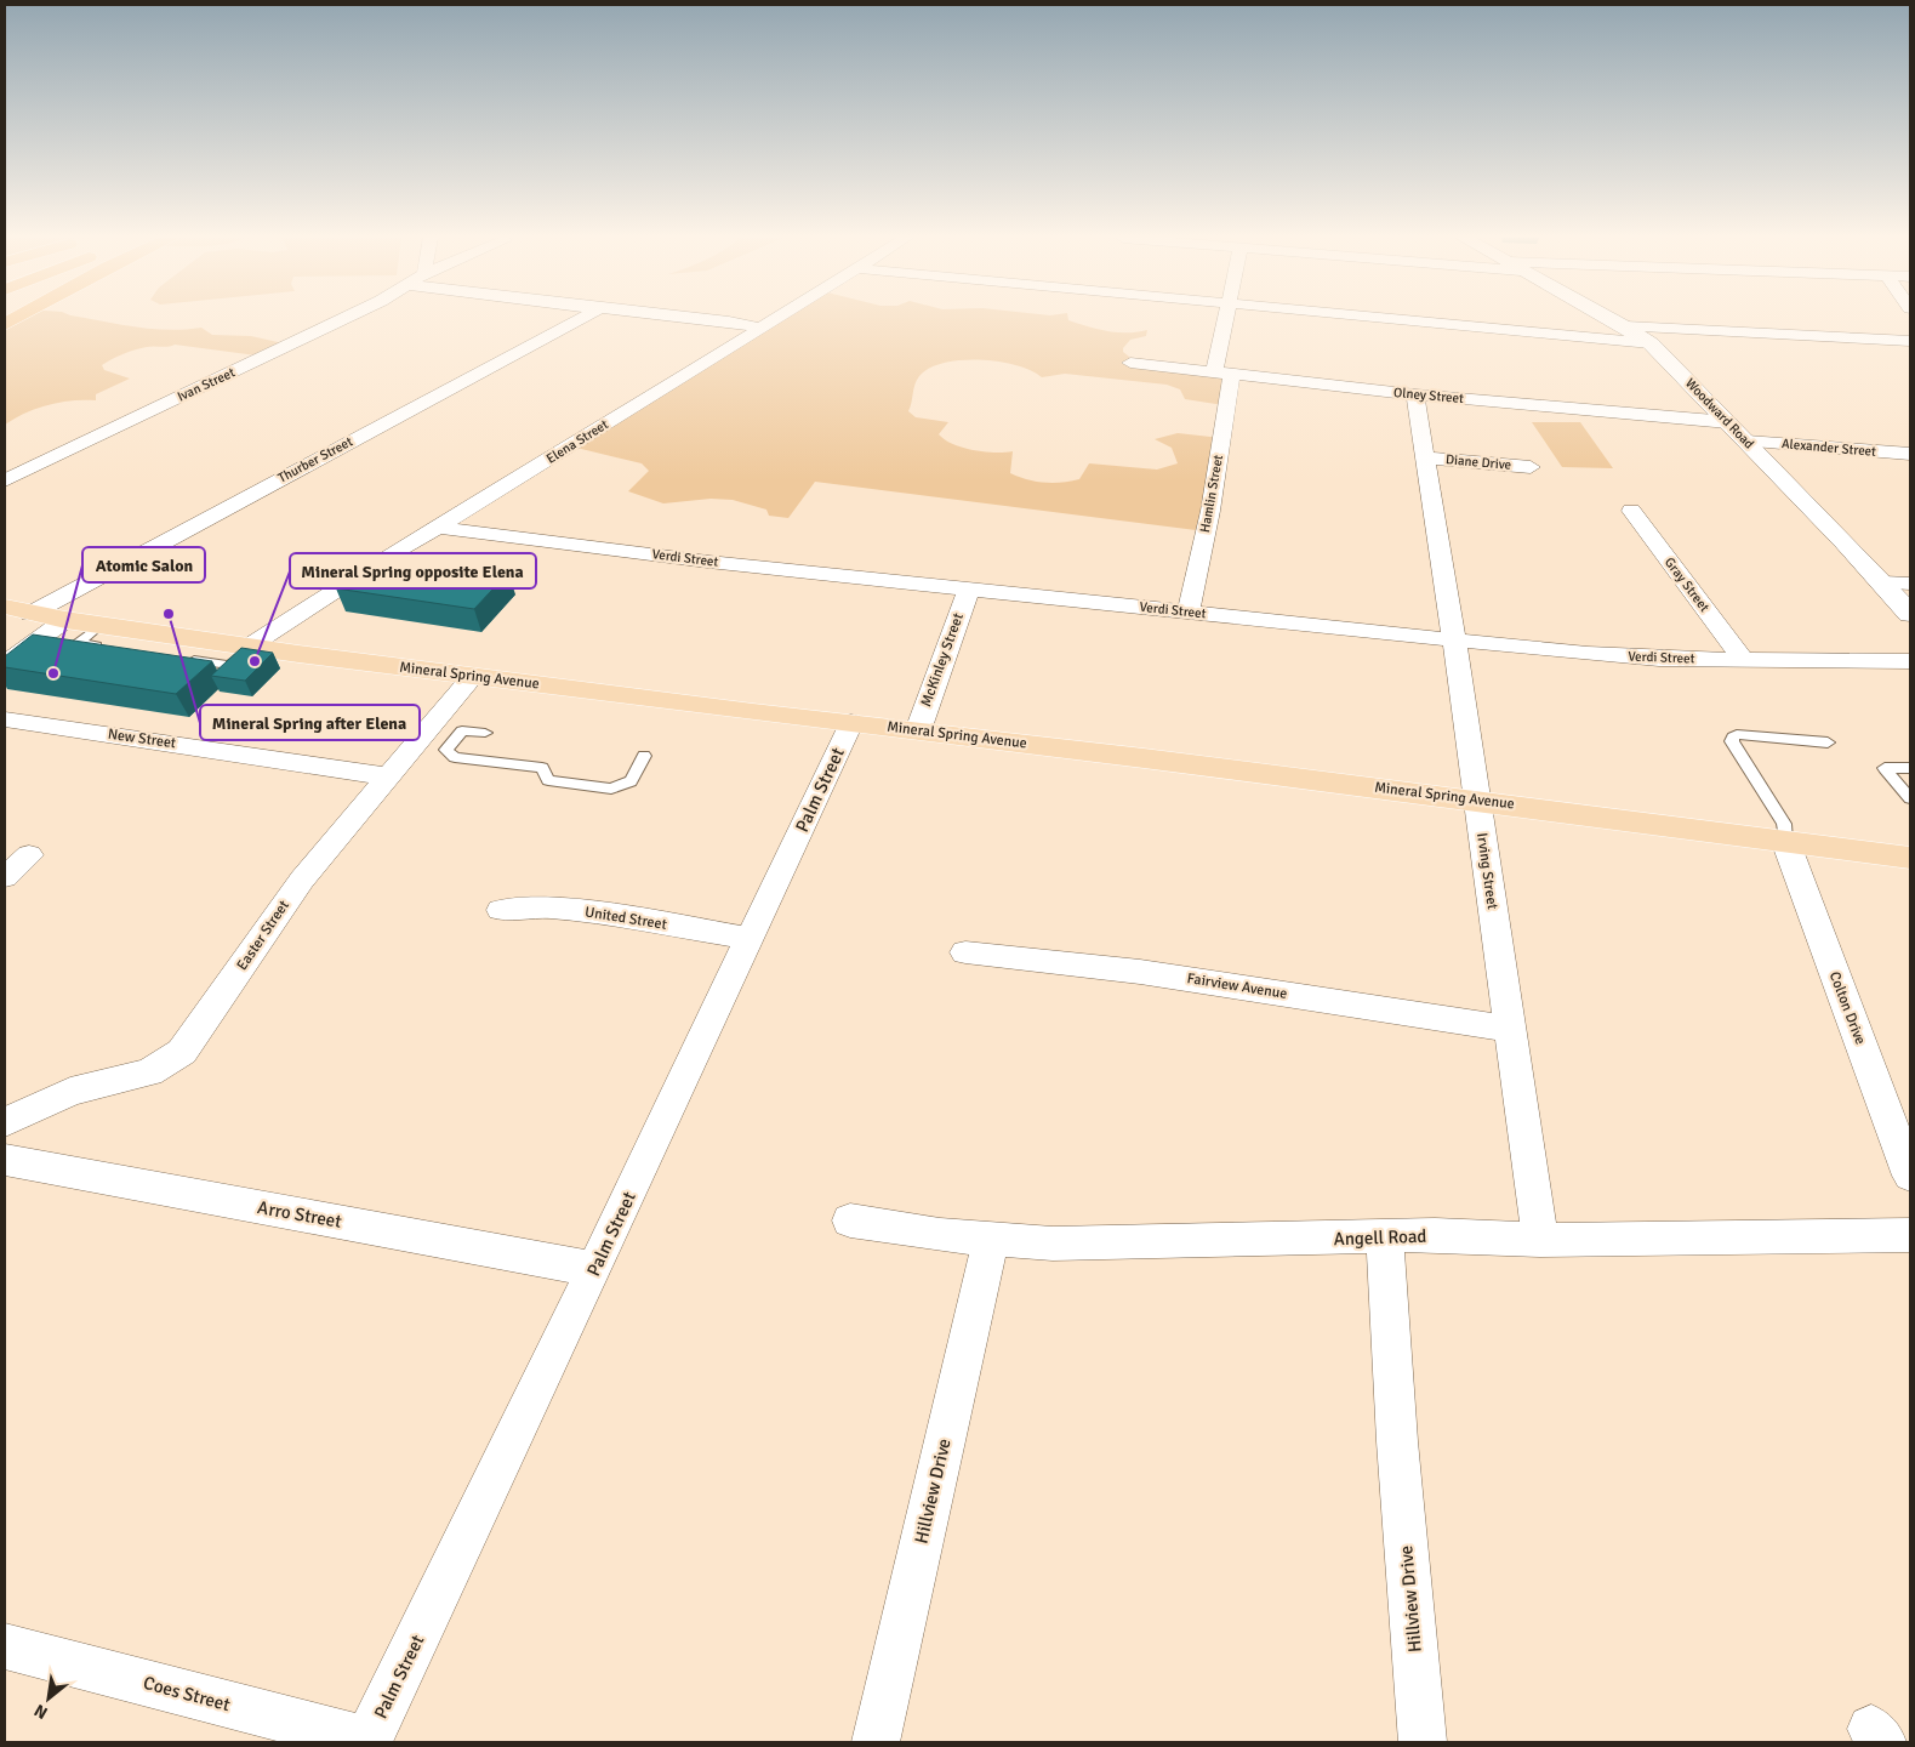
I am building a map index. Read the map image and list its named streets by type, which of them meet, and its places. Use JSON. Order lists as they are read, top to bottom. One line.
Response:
{"streets":{"main road":["Mineral Spring Avenue"],"street":["Ivan Street","Olney Street","Woodward Road","Elena Street","Alexander Street","Thurber Street","Diane Drive","Hamlin Street","Verdi Street","Gray Street","McKinley Street","New Street","Palm Street","Irving Street","United Street","Easter Street","Fairview Avenue","Colton Drive","Arro Street","Angell Road","Hillview Drive","Coes Street"]},"crossings":[["Olney Street","Woodward Road"],["Olney Street","Hamlin Street"],["Olney Street","Irving Street"],["Woodward Road","Alexander Street"],["Elena Street","Verdi Street"],["Elena Street","Mineral Spring Avenue"],["Thurber Street","Mineral Spring Avenue"],["Diane Drive","Irving Street"],["Hamlin Street","Verdi Street"],["Verdi Street","Gray Street"],["Verdi Street","McKinley Street"],["Verdi Street","Irving Street"],["McKinley Street","Mineral Spring Avenue"],["Mineral Spring Avenue","Palm Street"],["Mineral Spring Avenue","Irving Street"],["Mineral Spring Avenue","Easter Street"],["Mineral Spring Avenue","Colton Drive"],["New Street","Easter Street"],["Palm Street","United Street"],["Palm Street","Arro Street"],["Palm Street","Coes Street"],["Irving Street","Fairview Avenue"],["Irving Street","Angell Road"],["Angell Road","Hillview Drive"]],"places":["Mineral Spring after Elena","Mineral Spring opposite Elena","Atomic Salon"],"north":"bottom left"}
